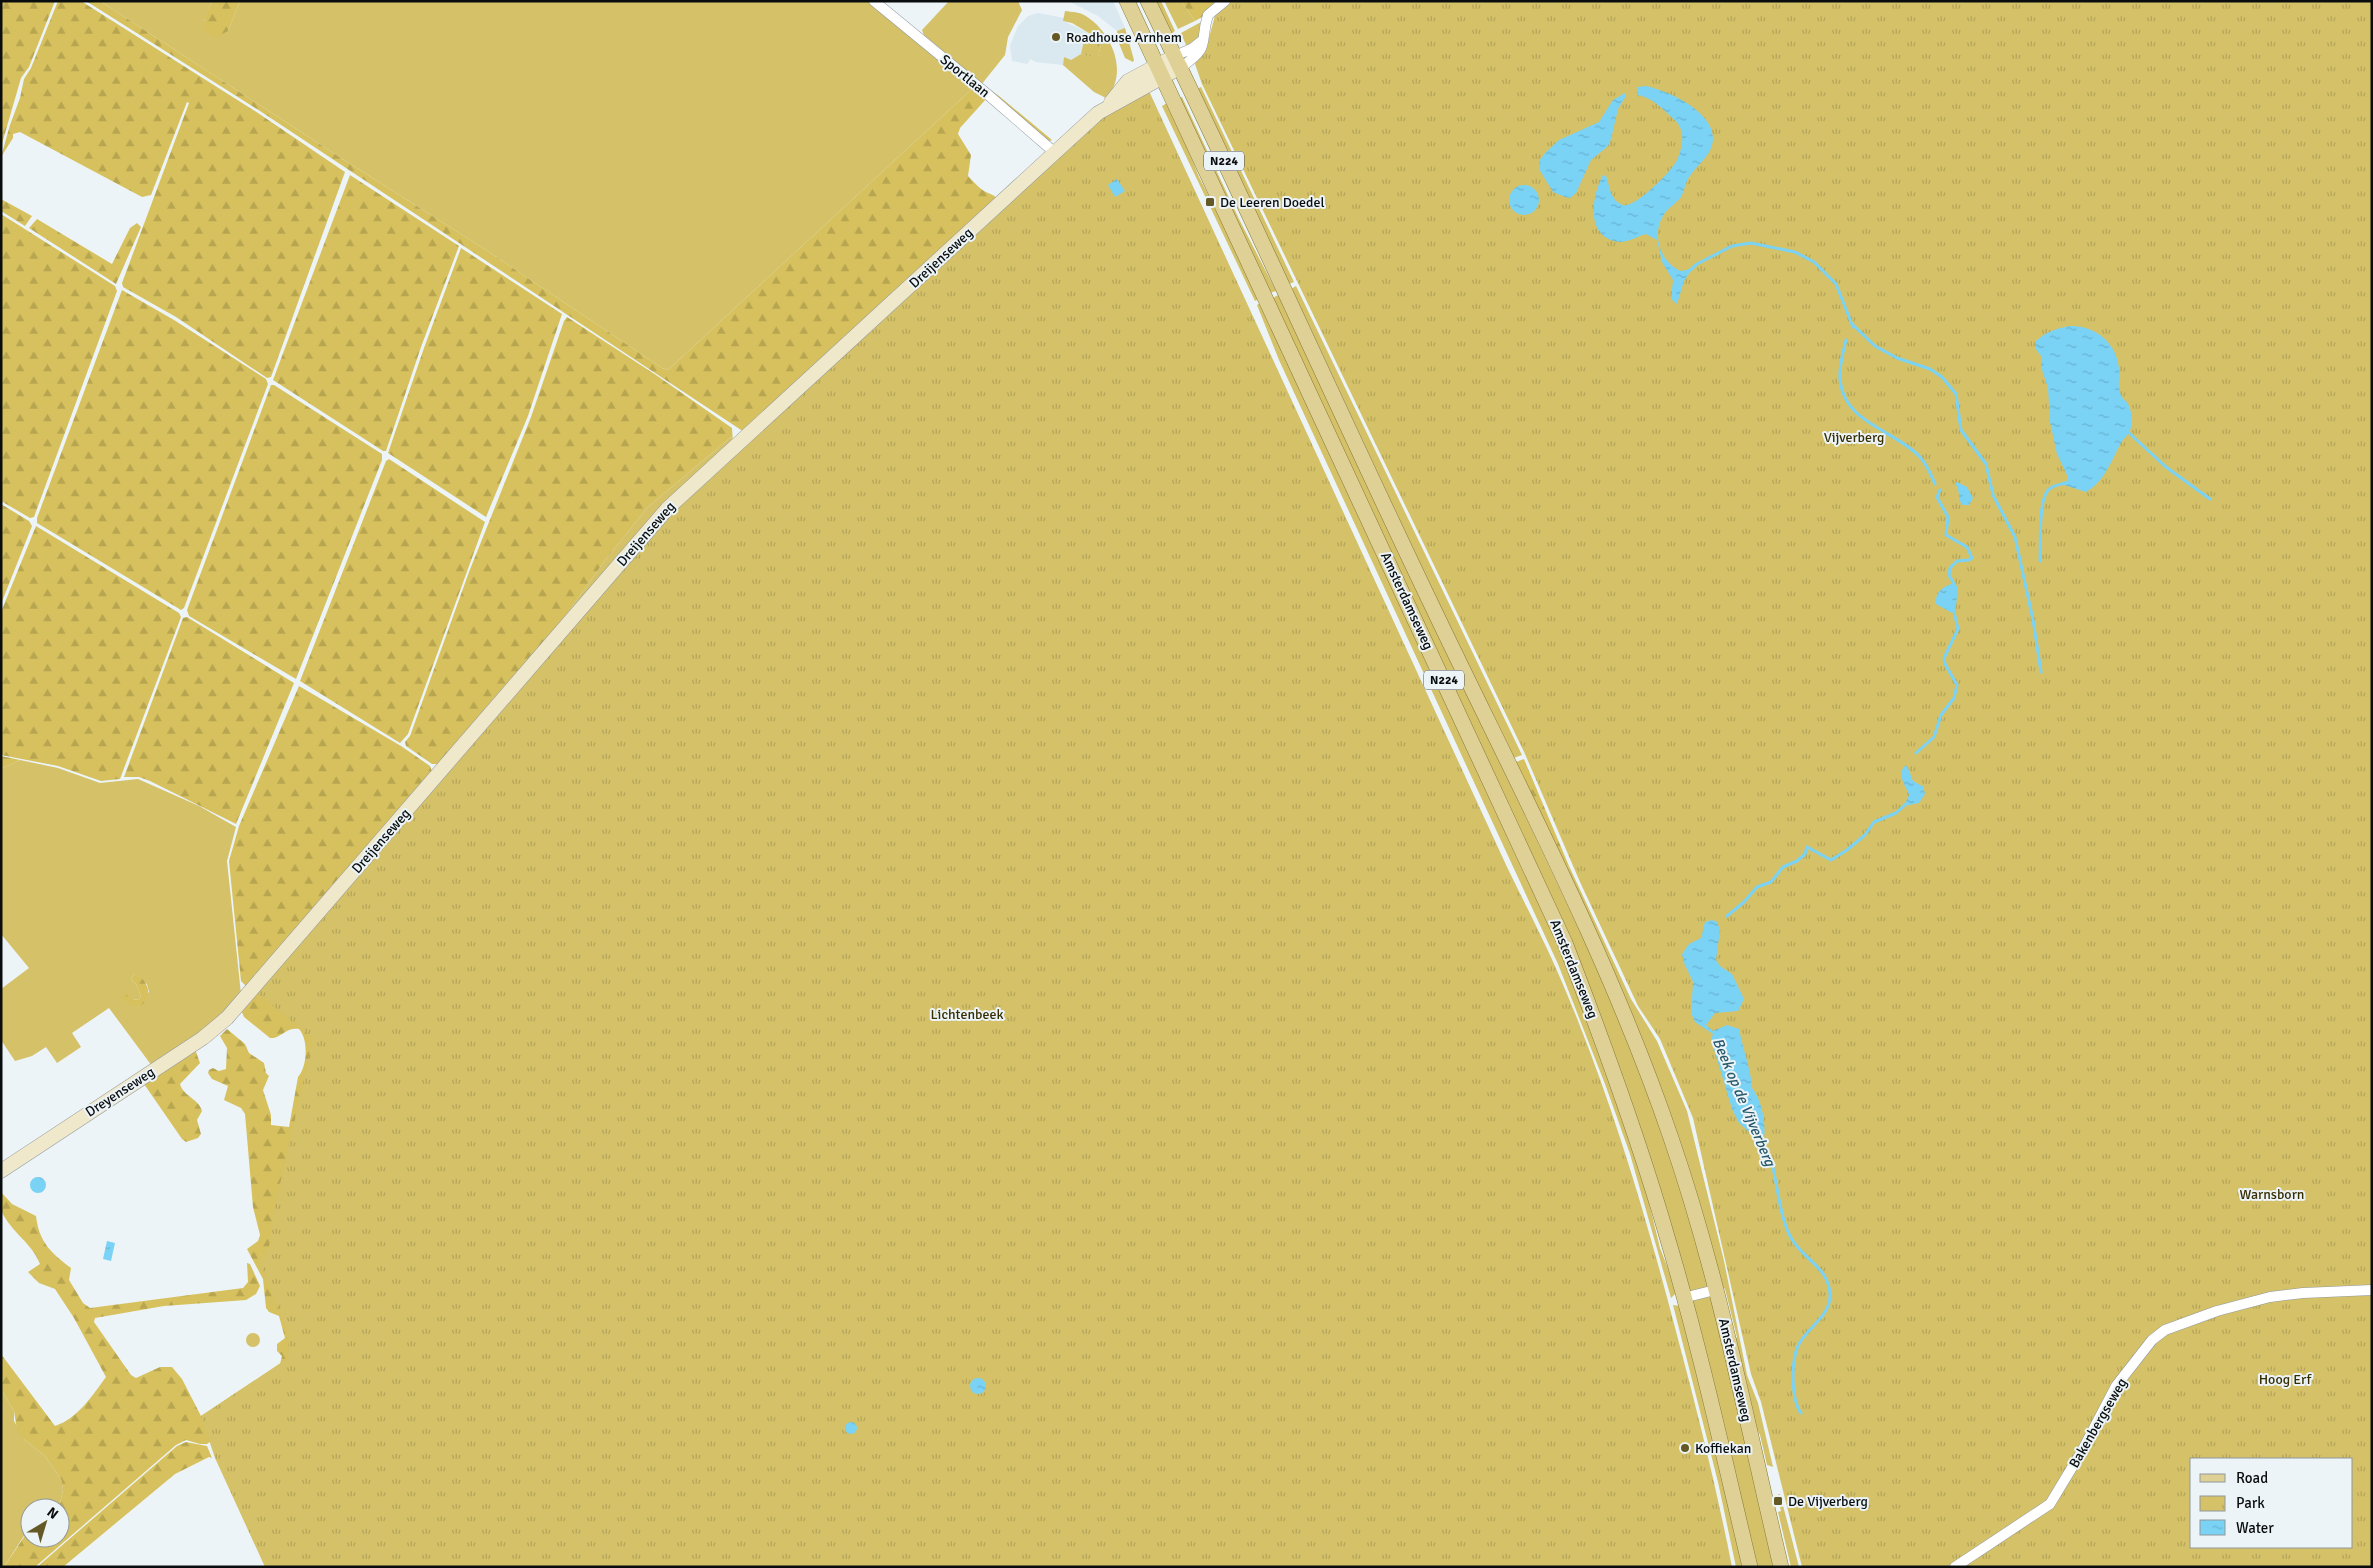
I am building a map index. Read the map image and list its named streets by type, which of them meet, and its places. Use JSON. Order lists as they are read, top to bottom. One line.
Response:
{"streets":{"main road":["N224","Dreijenseweg","Amsterdamseweg","Dreyenseweg"],"street":["Sportlaan","Bakenbergseweg"]},"crossings":[["Sportlaan","Dreijenseweg"],["Dreijenseweg","Amsterdamseweg"],["Dreijenseweg","Dreyenseweg"]],"water":["Beek op de Vijverberg"],"parks":["Vijverberg","Lichtenbeek","Warnsborn","Hoog Erf"],"places":{"other":["Roadhouse Arnhem","Koffiekan"],"transit":["De Leeren Doedel","De Vijverberg"]},"legend":["Road","Park","Water"],"north":"top right"}
